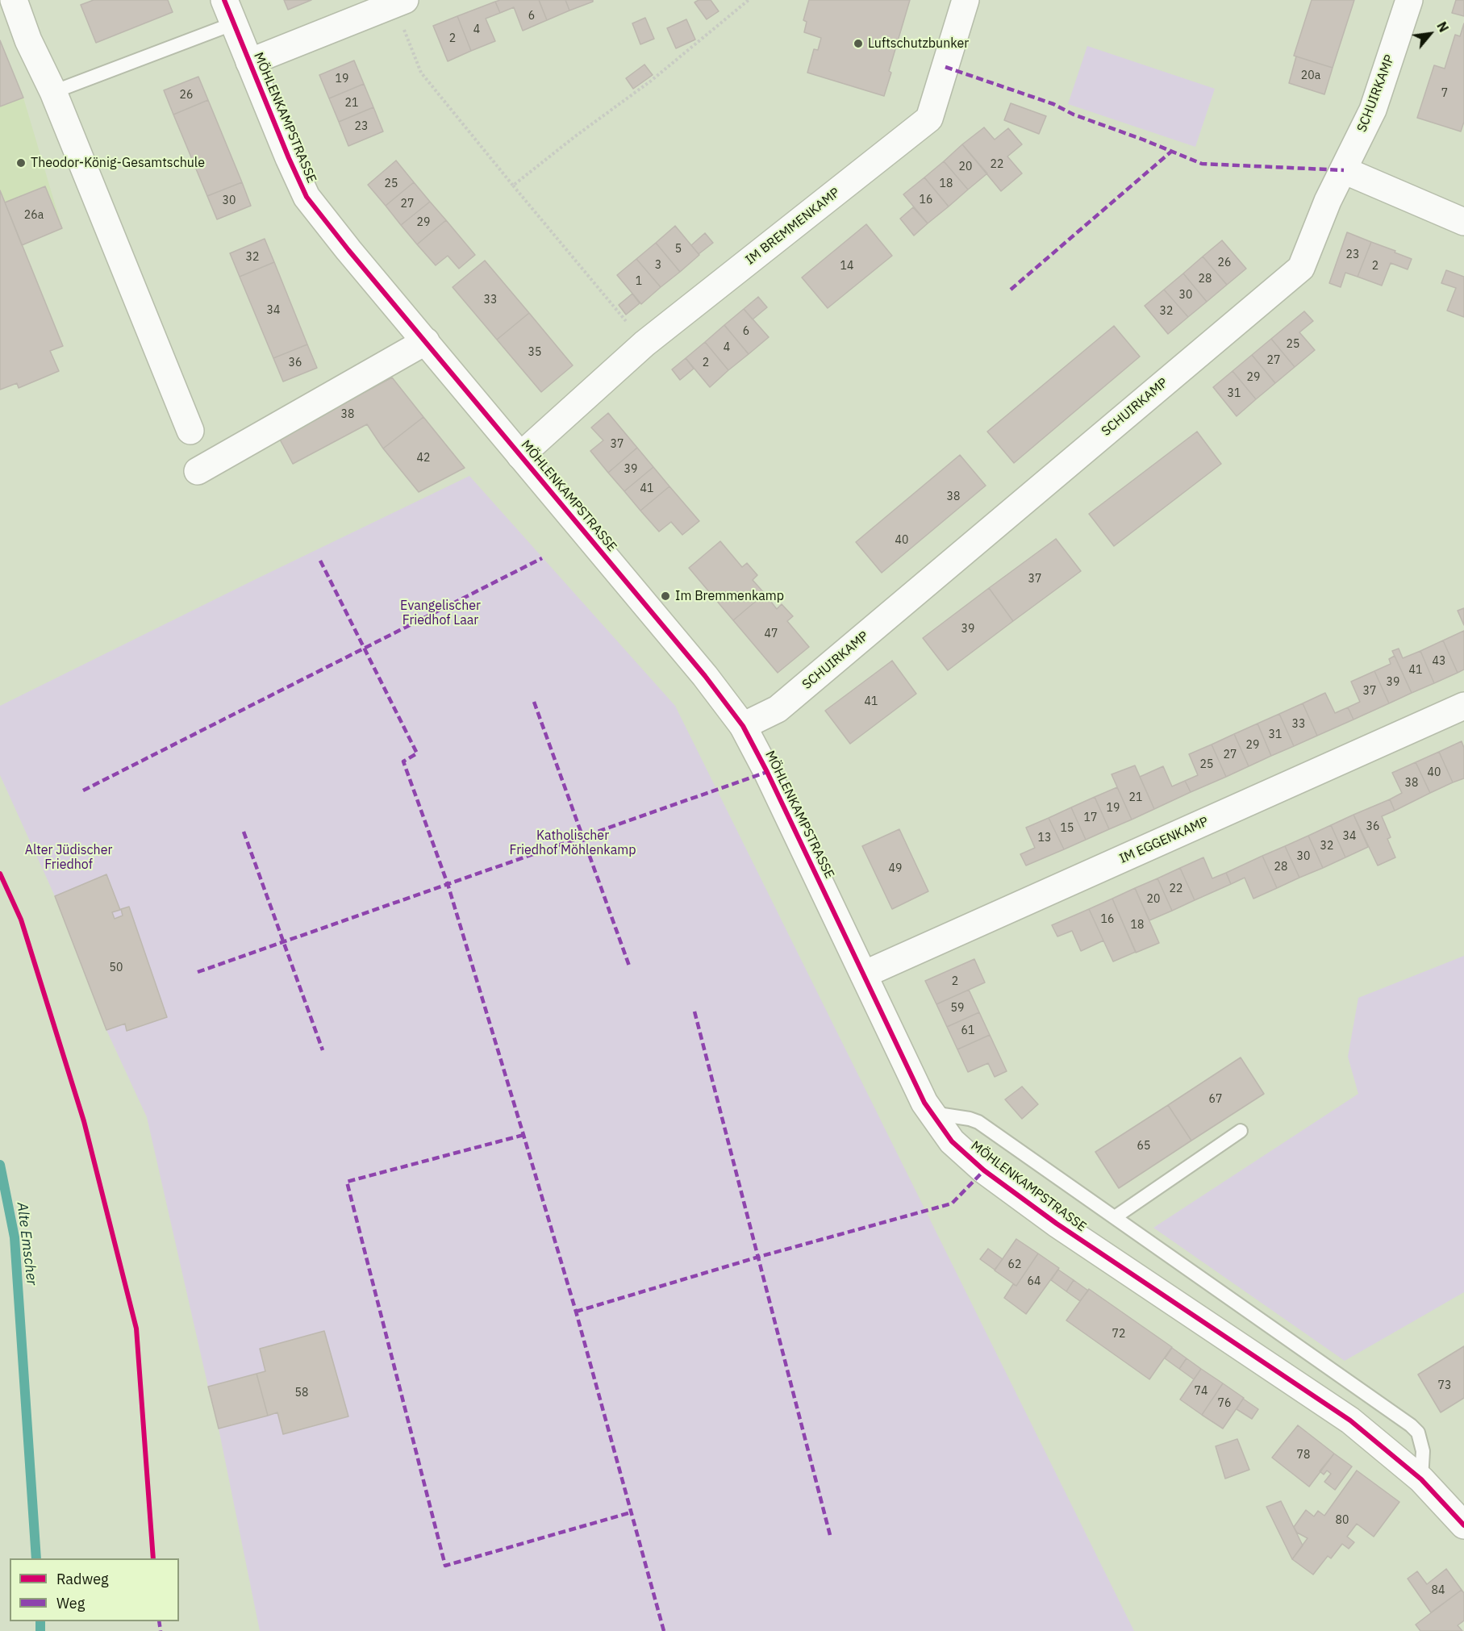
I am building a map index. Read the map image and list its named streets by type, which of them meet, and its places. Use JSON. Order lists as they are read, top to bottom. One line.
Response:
{"streets":{"street":["SCHUIRKAMP","MÖHLENKAMPSTRASSE","IM BREMMENKAMP","IM EGGENKAMP"]},"crossings":[["SCHUIRKAMP","MÖHLENKAMPSTRASSE"],["MÖHLENKAMPSTRASSE","IM BREMMENKAMP"],["MÖHLENKAMPSTRASSE","IM EGGENKAMP"]],"water":["Alte Emscher"],"parks":["Evangelischer Friedhof Laar","Katholischer Friedhof Möhlenkamp","Alter Jüdischer Friedhof"],"places":["Luftschutzbunker","Theodor-König-Gesamtschule","Im Bremmenkamp"],"house_numbers":["6","4","2","20a","19","7","26","21","23","22","20","25","18","16","30","27","26a","29","5","23","32","26","3","14","2","28","1","30","33","34","32","6","25","4","35","27","36","2","29","31","38","37","42","39","41","38","40","37","39","47","43","41","39","37","41","33","31","29","27","25","40","38","21","19","17","36","15","34","13","32","30","28","49","22","20","16","18","50","2","59","61","67","65","62","64","72","73","74","58","76","78","80","84"],"legend":["Radweg","Weg"],"north":"top right"}
